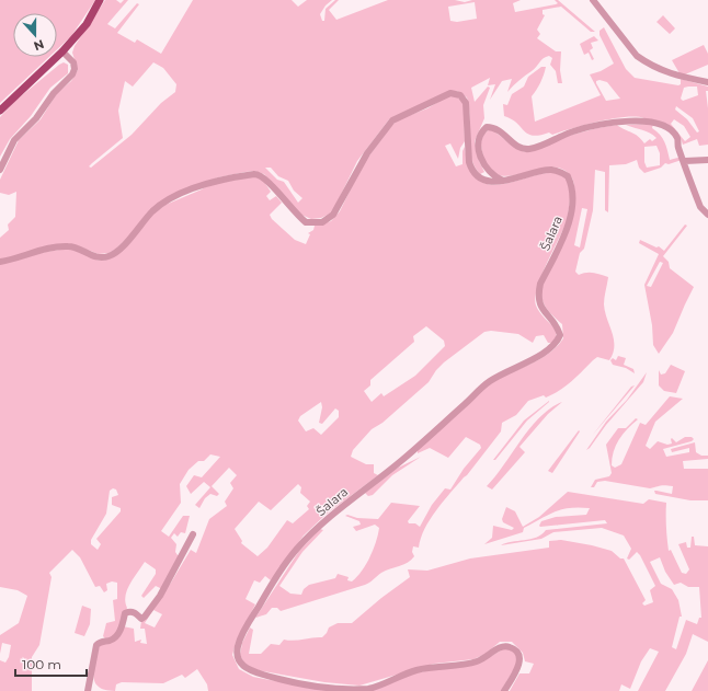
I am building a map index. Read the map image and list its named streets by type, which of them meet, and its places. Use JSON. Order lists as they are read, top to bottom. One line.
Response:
{"streets":{"street":["Šalara"]},"scale_bar":"100 m","north":"bottom"}
